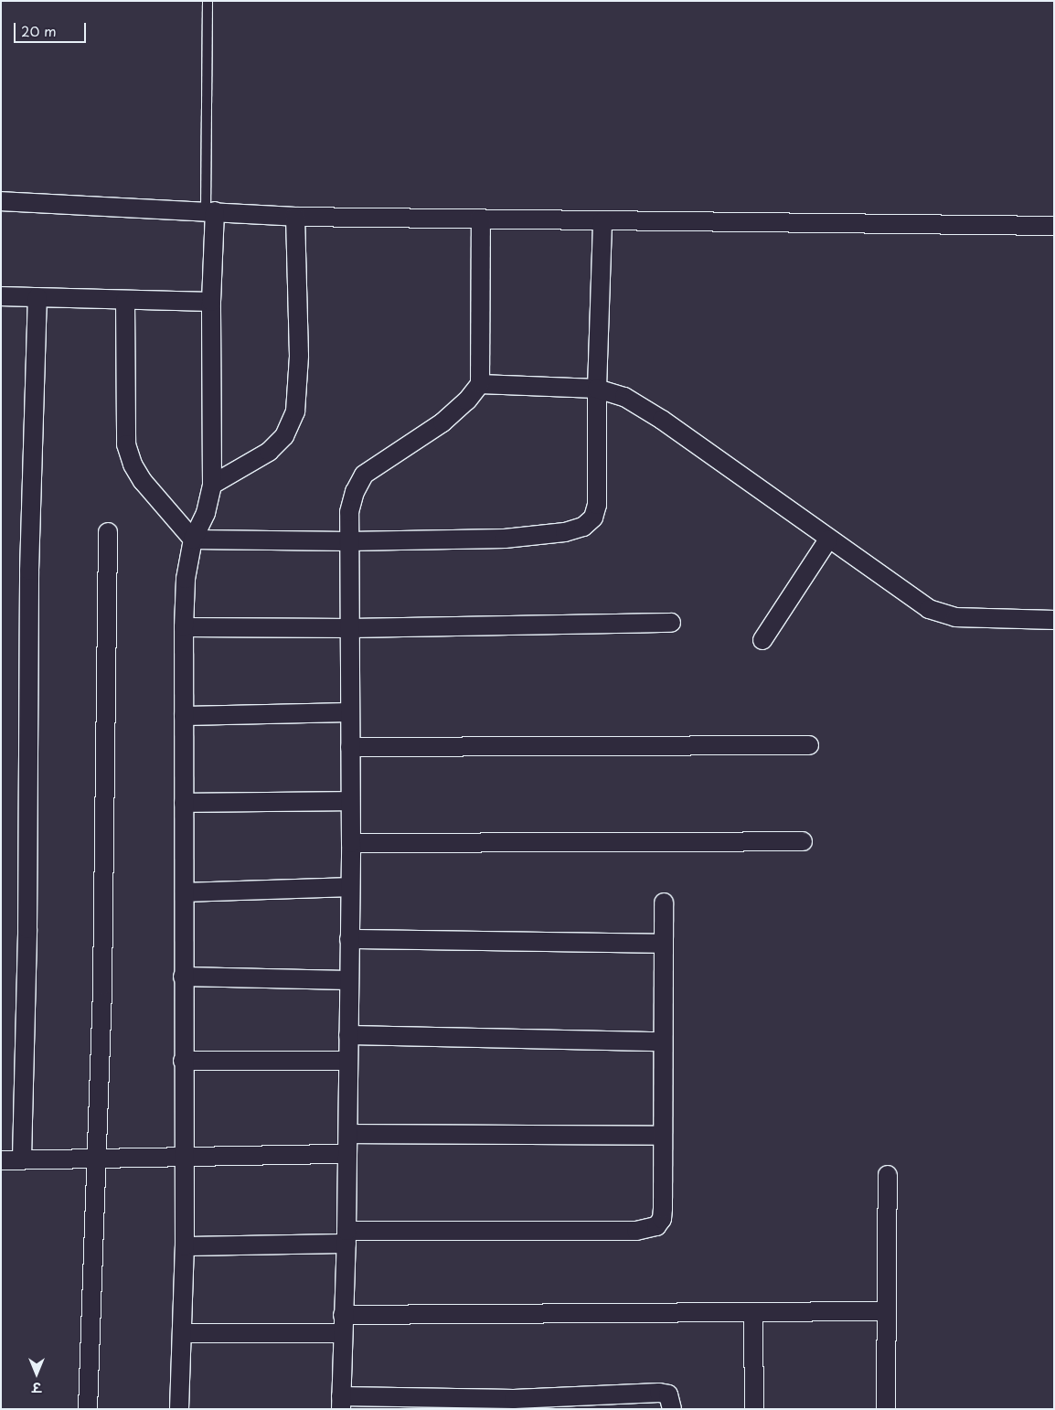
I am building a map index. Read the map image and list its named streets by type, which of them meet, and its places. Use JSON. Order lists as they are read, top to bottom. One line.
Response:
{"scale_bar":"20 m","north":"bottom"}
